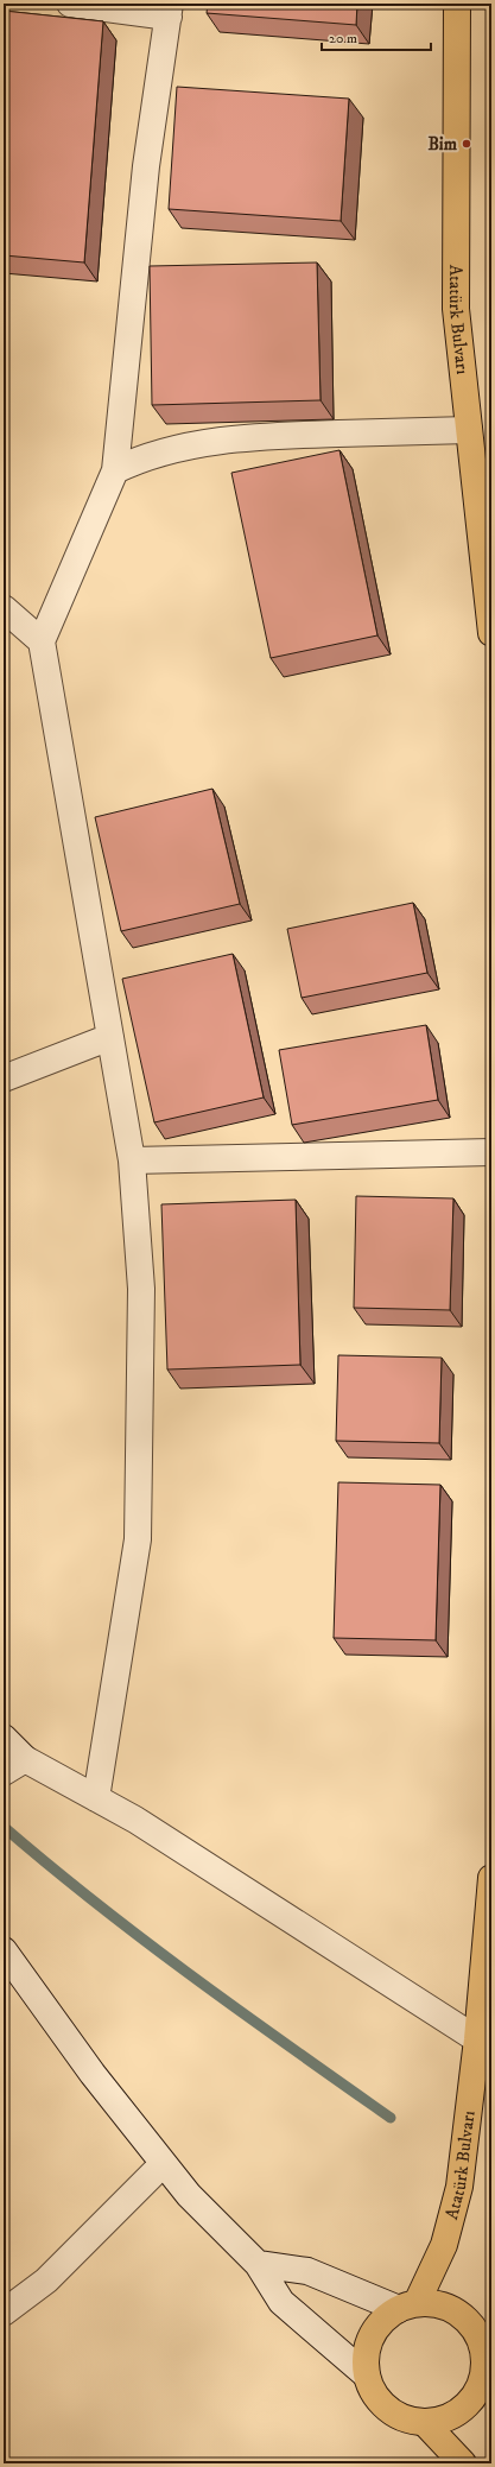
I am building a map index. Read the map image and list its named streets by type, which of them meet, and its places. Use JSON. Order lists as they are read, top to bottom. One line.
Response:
{"streets":{"main road":["Atatürk Bulvarı"]},"places":["Bim"],"scale_bar":"20 m"}
